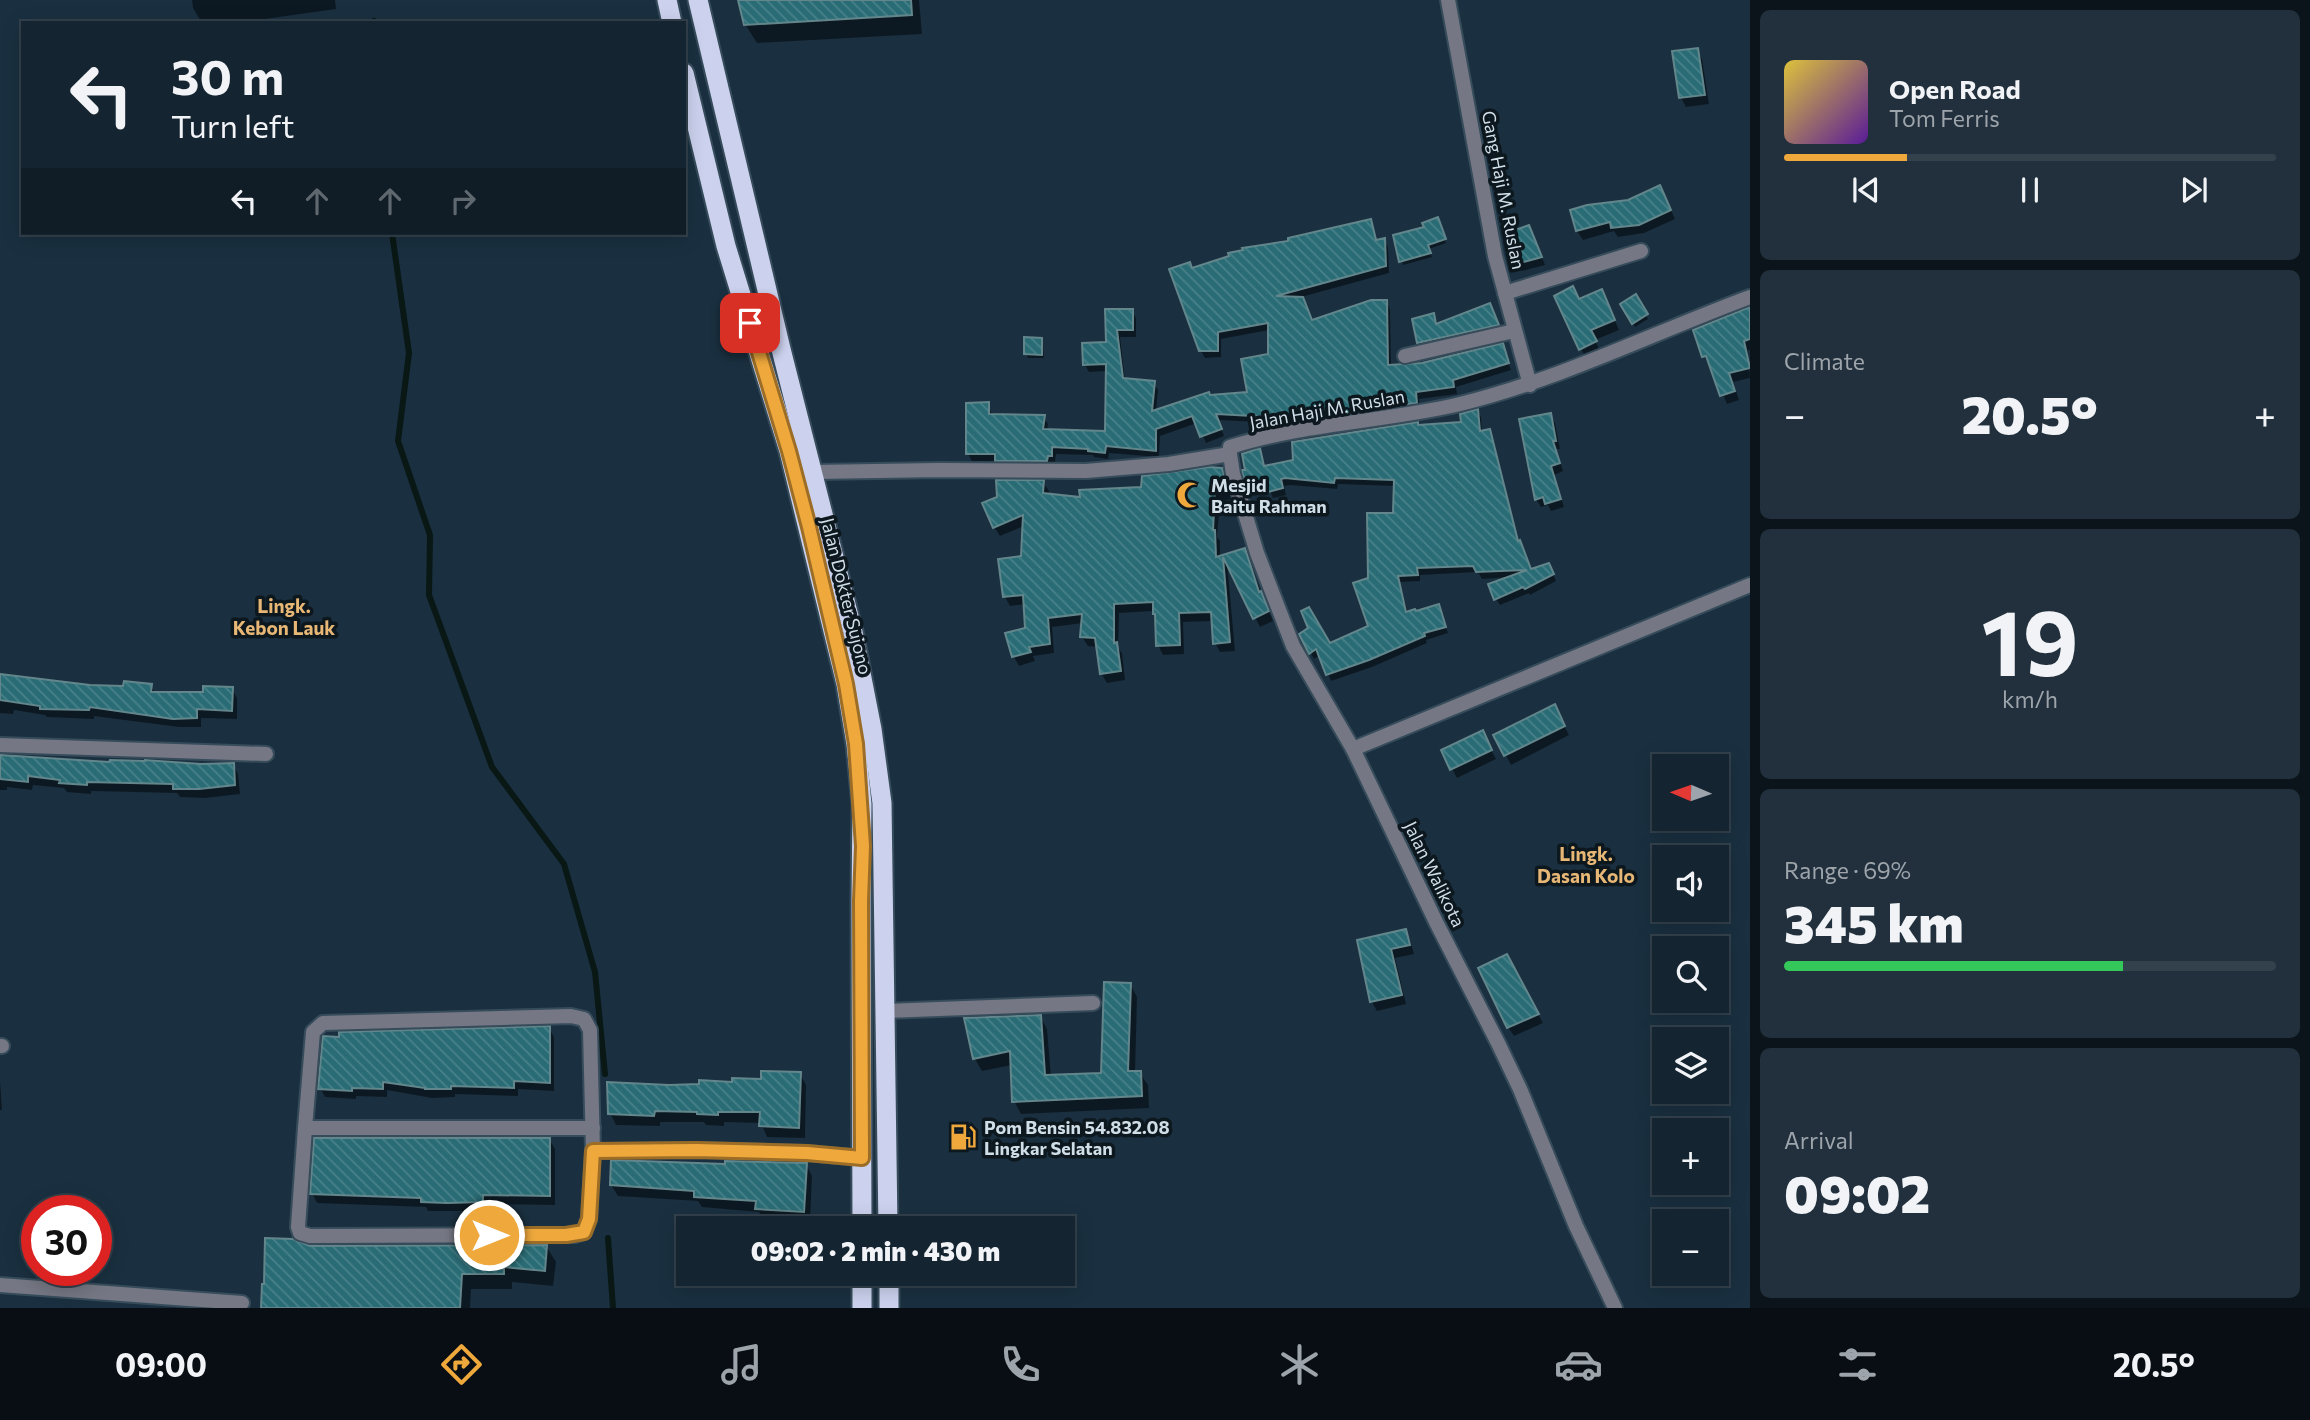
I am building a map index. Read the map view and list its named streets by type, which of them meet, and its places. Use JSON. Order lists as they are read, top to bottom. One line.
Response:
{"streets":{"highway":["Jalan Dokter Sujono"],"street":["Gang Haji M. Ruslan","Jalan Haji M. Ruslan","Jalan Walikota"]},"crossings":[["Gang Haji M. Ruslan","Jalan Haji M. Ruslan"],["Jalan Haji M. Ruslan","Jalan Walikota"]],"districts":["Lingk. Kebon Lauk","Lingk. Dasan Kolo"],"places":{"mosque":["Mesjid Baitu Rahman"],"fuel station":["Pom Bensin 54.832.08 Lingkar Selatan"]},"north":"left","page":{"turn":["30 m","Turn left"],"song":["Open Road","Tom Ferris"],"tile":["Climate",["19","km/h"],["Range · 69%","345 km"],["Arrival","09:02"]],"heat":["−","20.5°","+"],"map_buttons":["+","−"],"limit":"30","trip":"09:02 · 2 min · 430 m","tabs":["09:00","20.5°"]}}
